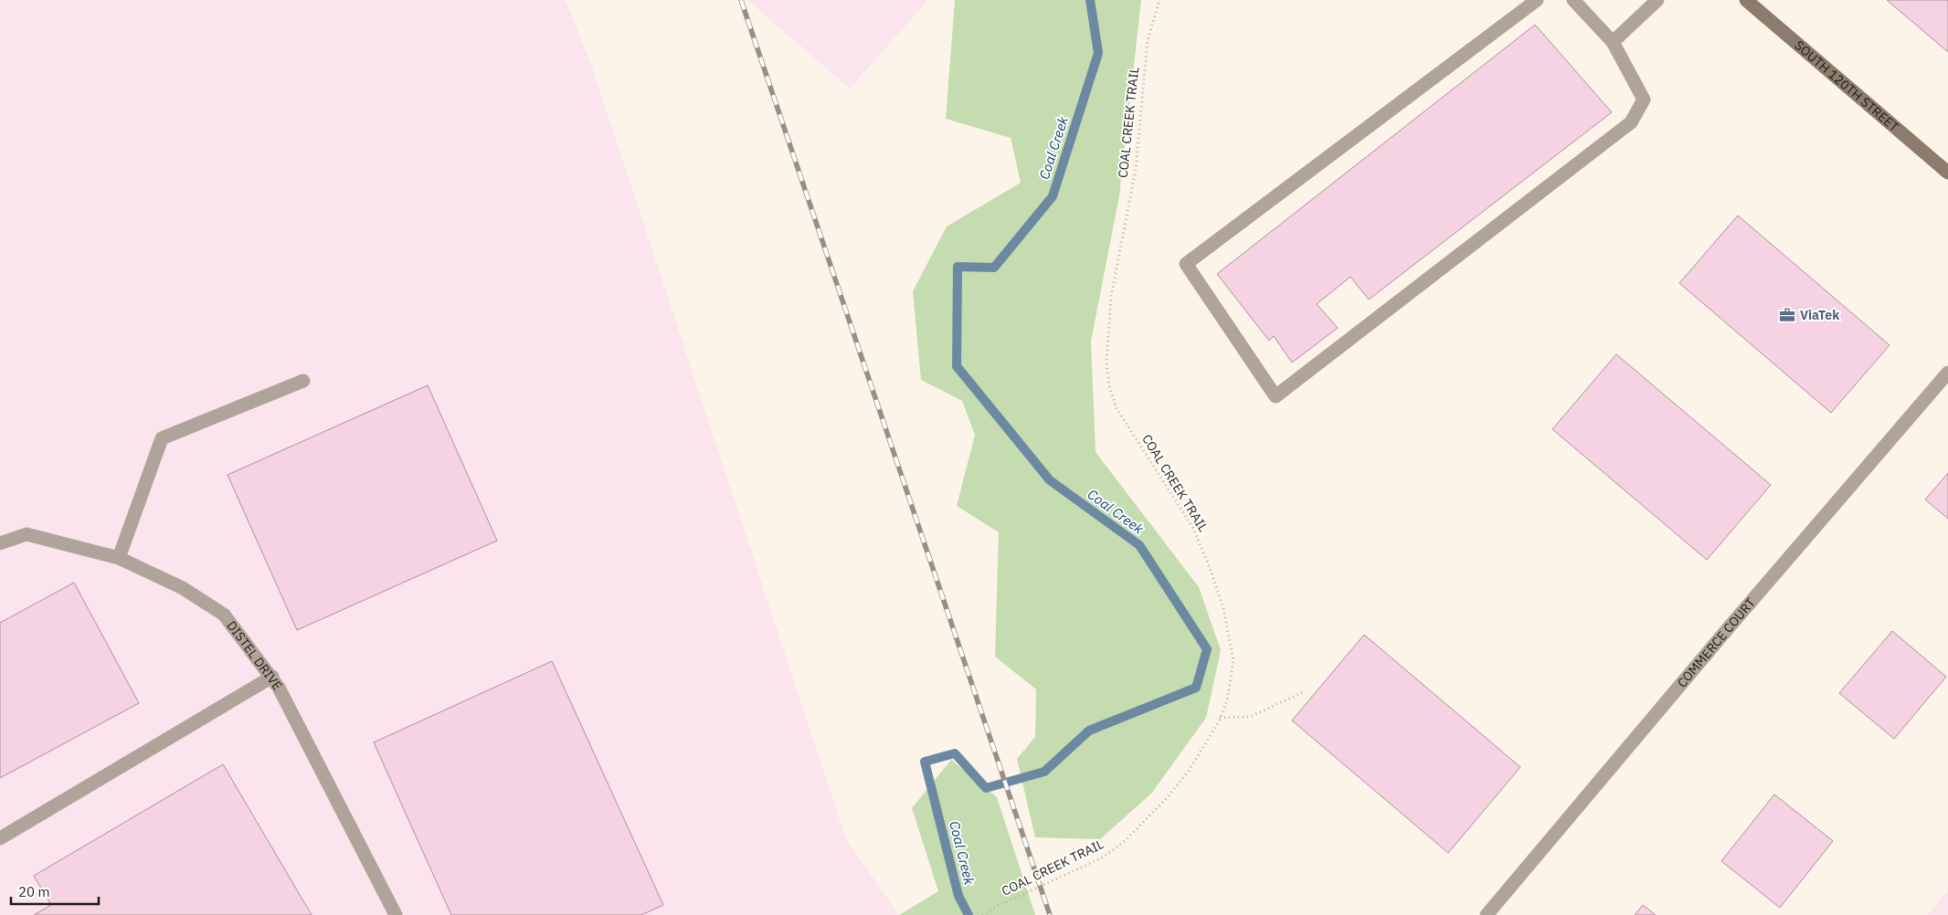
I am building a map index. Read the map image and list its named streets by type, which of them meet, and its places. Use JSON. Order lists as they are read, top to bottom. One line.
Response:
{"streets":{"main road":["SOUTH 120TH STREET"],"street":["COMMERCE COURT","DISTEL DRIVE"],"path":["COAL CREEK TRAIL"]},"water":["Coal Creek"],"places":{"office":["ViaTek"]},"scale_bar":"20 m"}
